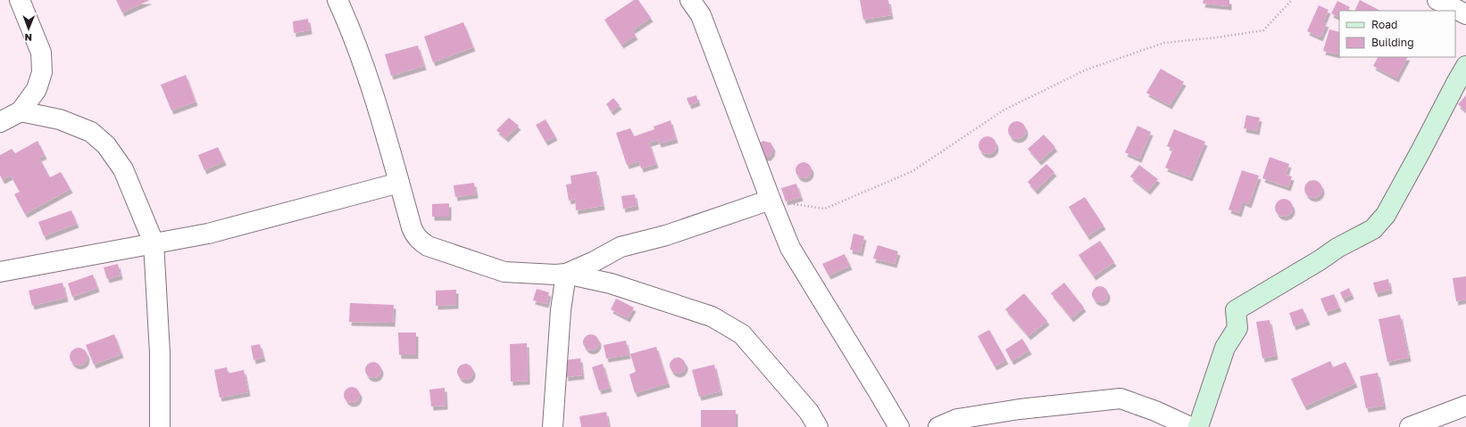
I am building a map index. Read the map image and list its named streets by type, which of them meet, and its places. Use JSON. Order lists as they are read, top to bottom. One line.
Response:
{"legend":["Road","Building"],"north":"bottom"}
